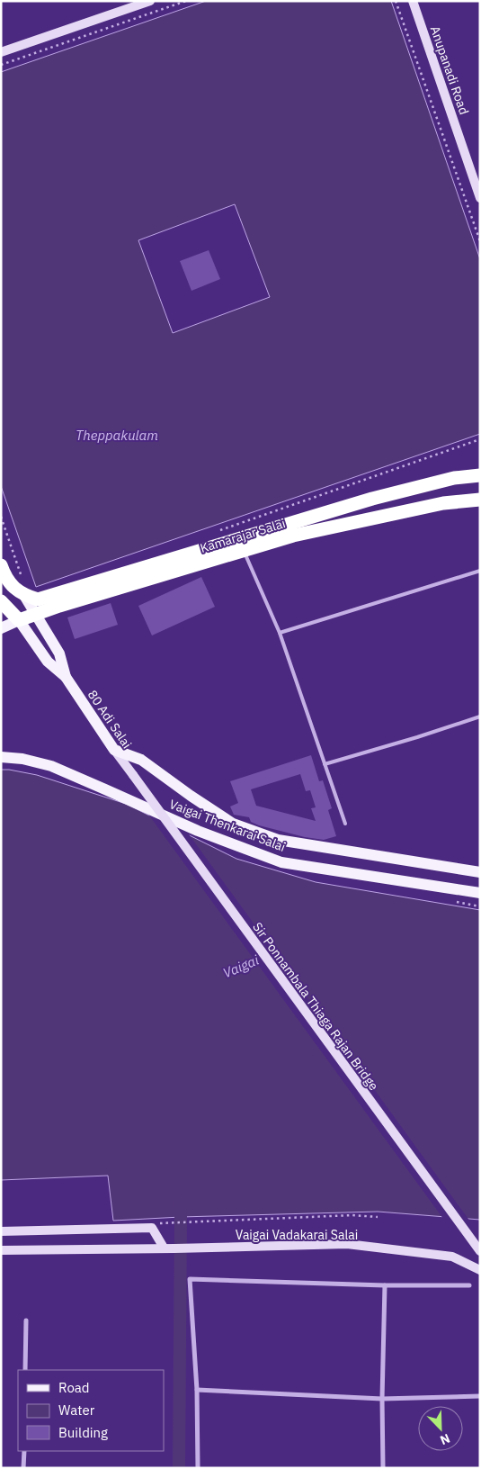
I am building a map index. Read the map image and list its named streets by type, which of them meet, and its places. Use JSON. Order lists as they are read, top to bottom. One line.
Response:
{"streets":{"highway":["Kamarajar Salai"],"main road":["80 Adi Salai","Vaigai Thenkarai Salai"],"street":["Anupanadi Road","Sir Ponnambala Thiaga Rajan Bridge","Vaigai Vadakarai Salai"]},"crossings":[["Kamarajar Salai","80 Adi Salai"],["80 Adi Salai","Vaigai Thenkarai Salai"],["80 Adi Salai","Sir Ponnambala Thiaga Rajan Bridge"]],"water":["Theppakulam","Vaigai"],"legend":["Road","Water","Building"],"north":"bottom right"}
